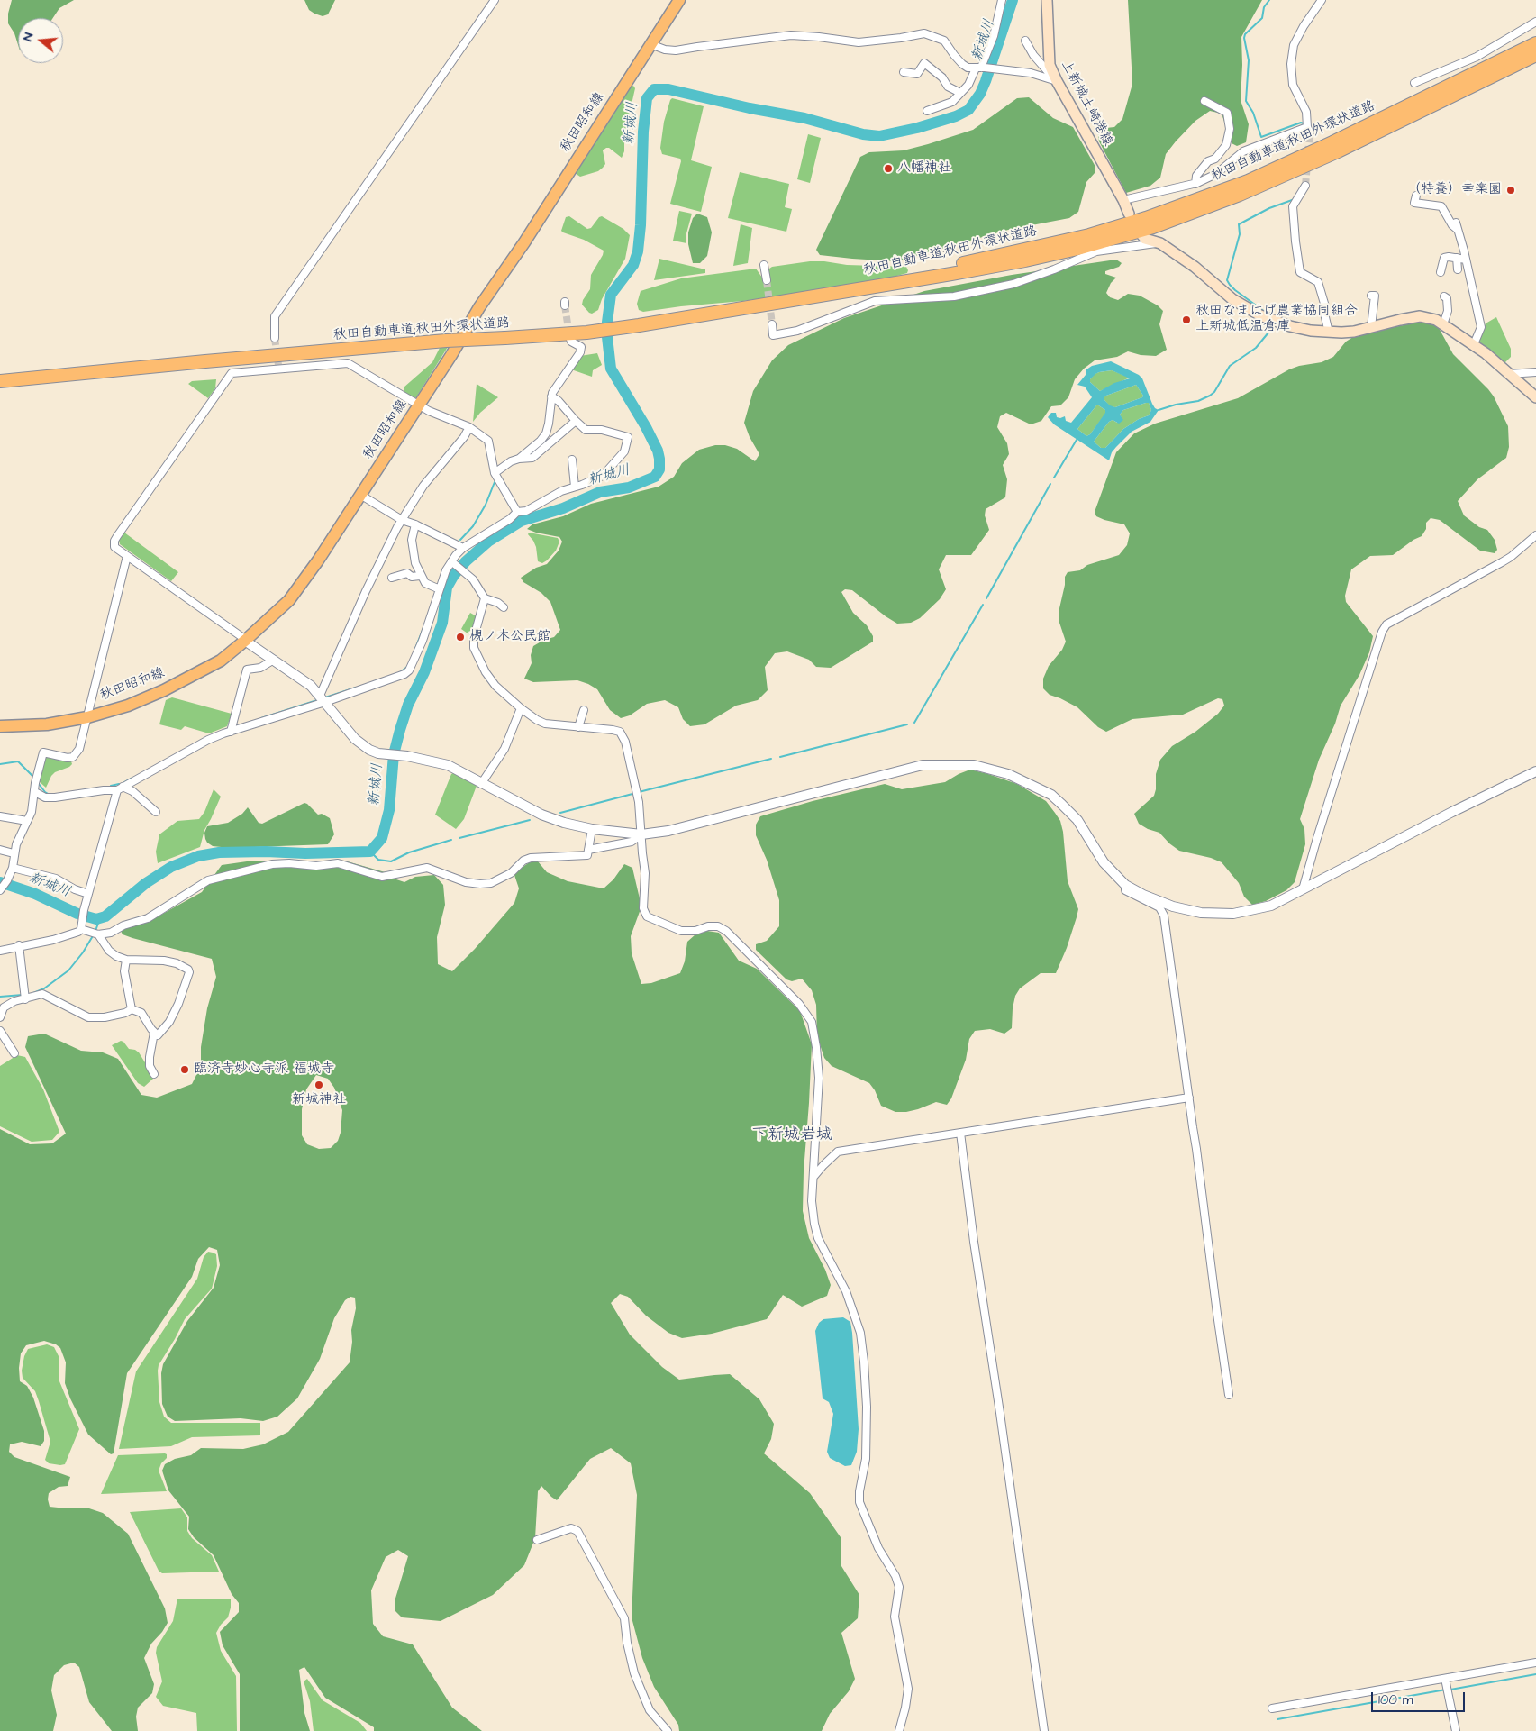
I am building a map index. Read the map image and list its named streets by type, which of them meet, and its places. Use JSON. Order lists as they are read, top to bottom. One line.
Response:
{"streets":{"highway":["秋田自動車道;秋田外環状道路"],"main road":["上新城土崎港線","秋田昭和線"]},"districts":["下新城岩城"],"water":["新城川"],"places":["八幡神社","（特養）幸楽園","秋田なまはげ農業協同組合 上新城低温倉庫","槻ノ木公民館","臨済寺妙心寺派 福城寺","新城神社"],"scale_bar":"100 m","north":"left"}
